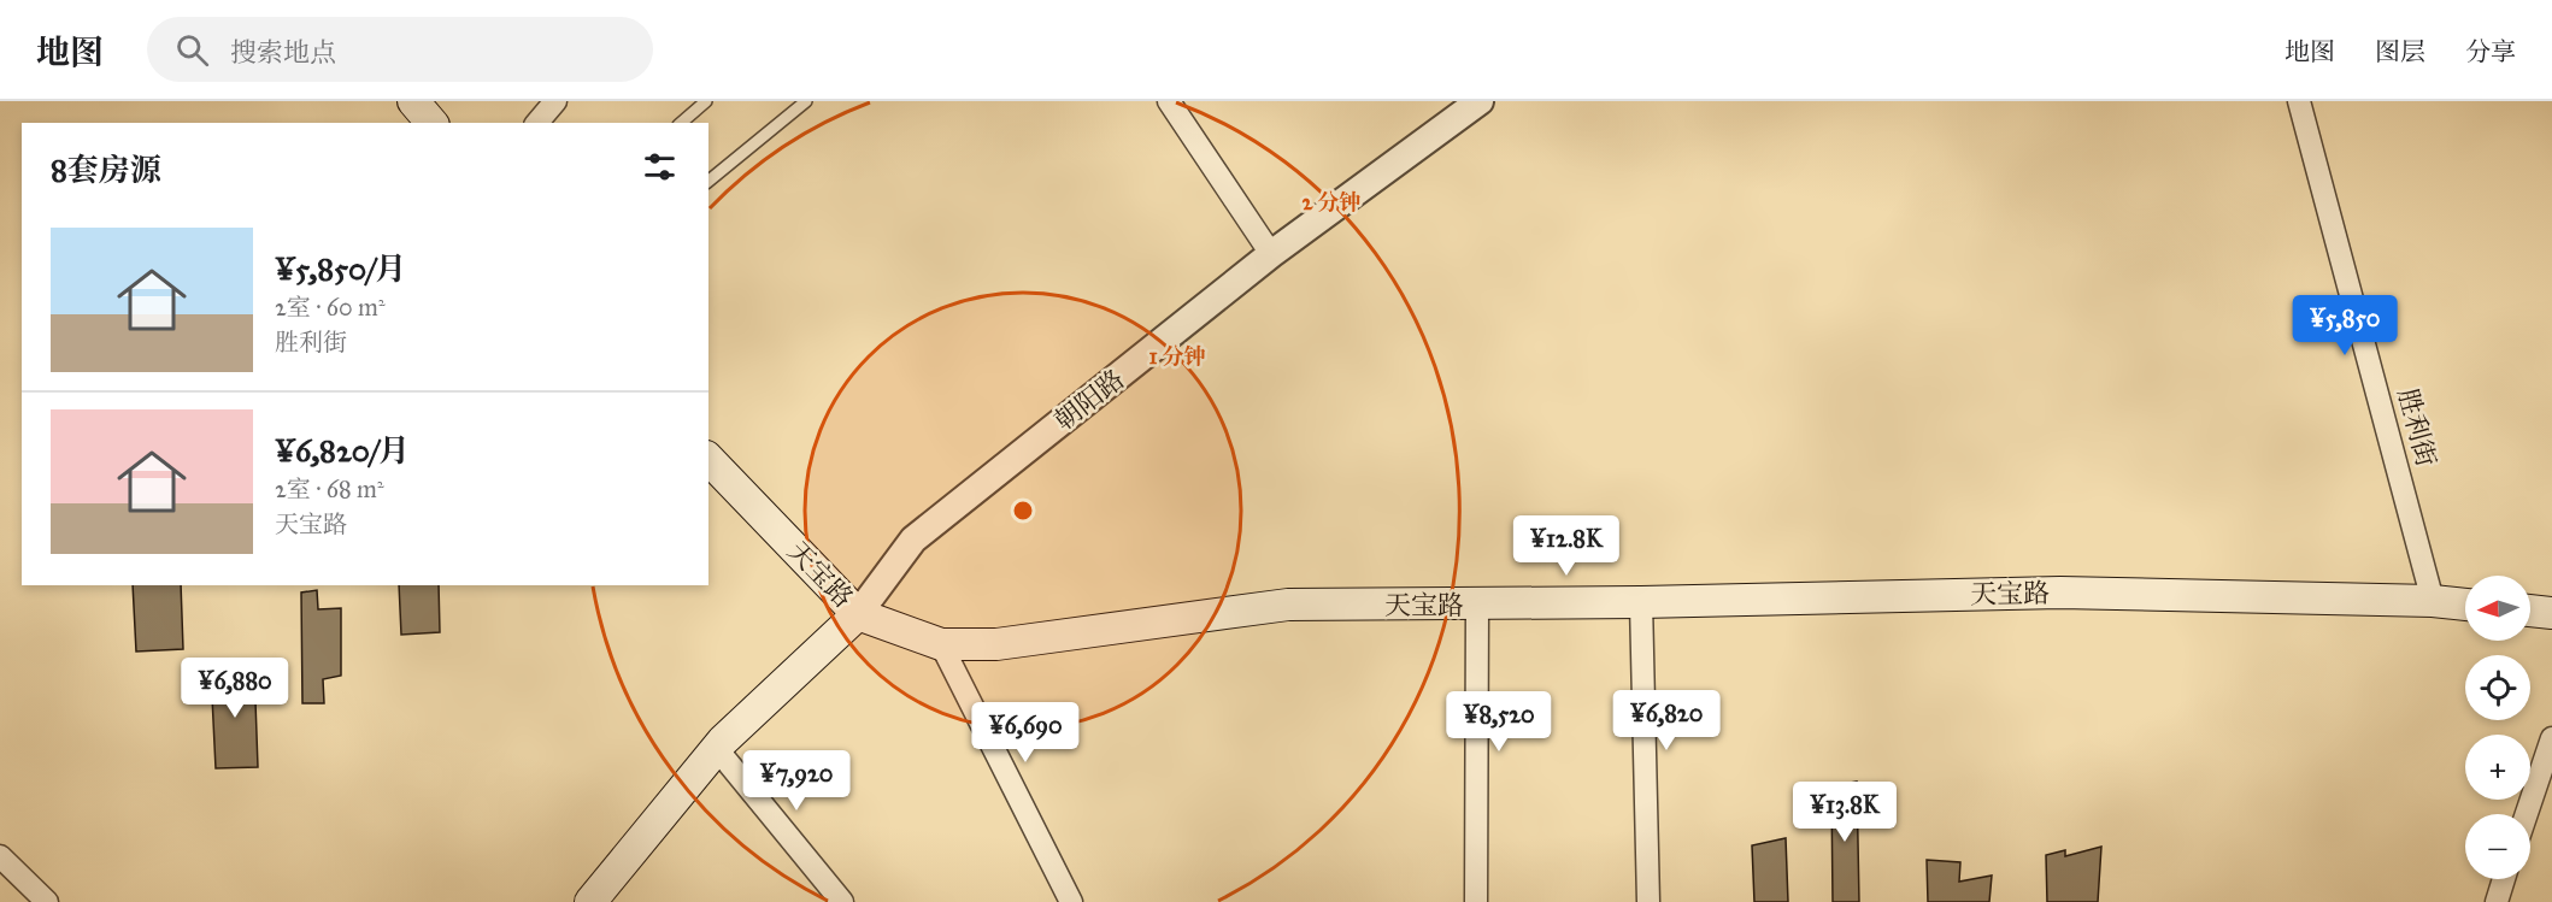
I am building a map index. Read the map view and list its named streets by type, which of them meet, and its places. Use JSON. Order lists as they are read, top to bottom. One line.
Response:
{"streets":{"main road":["天宝路"],"street":["朝阳路","胜利街"]},"crossings":[["朝阳路","天宝路"],["胜利街","天宝路"]],"north":"left","page":{"header":"地图","search":"搜索地点","nav":["地图","图层","分享"],"heading":"8套房源","list":[{"name":"¥5,850/月","note":"2室 · 60 m² · 胜利街"},{"name":"¥6,820/月","note":"2室 · 68 m² · 天宝路"}],"price":["¥5,850","¥12.8K","¥6,880","¥6,820","¥8,520","¥6,690","¥7,920","¥13.8K"],"map_buttons":["+","−"]},"rings":["2 分钟","1 分钟"]}
